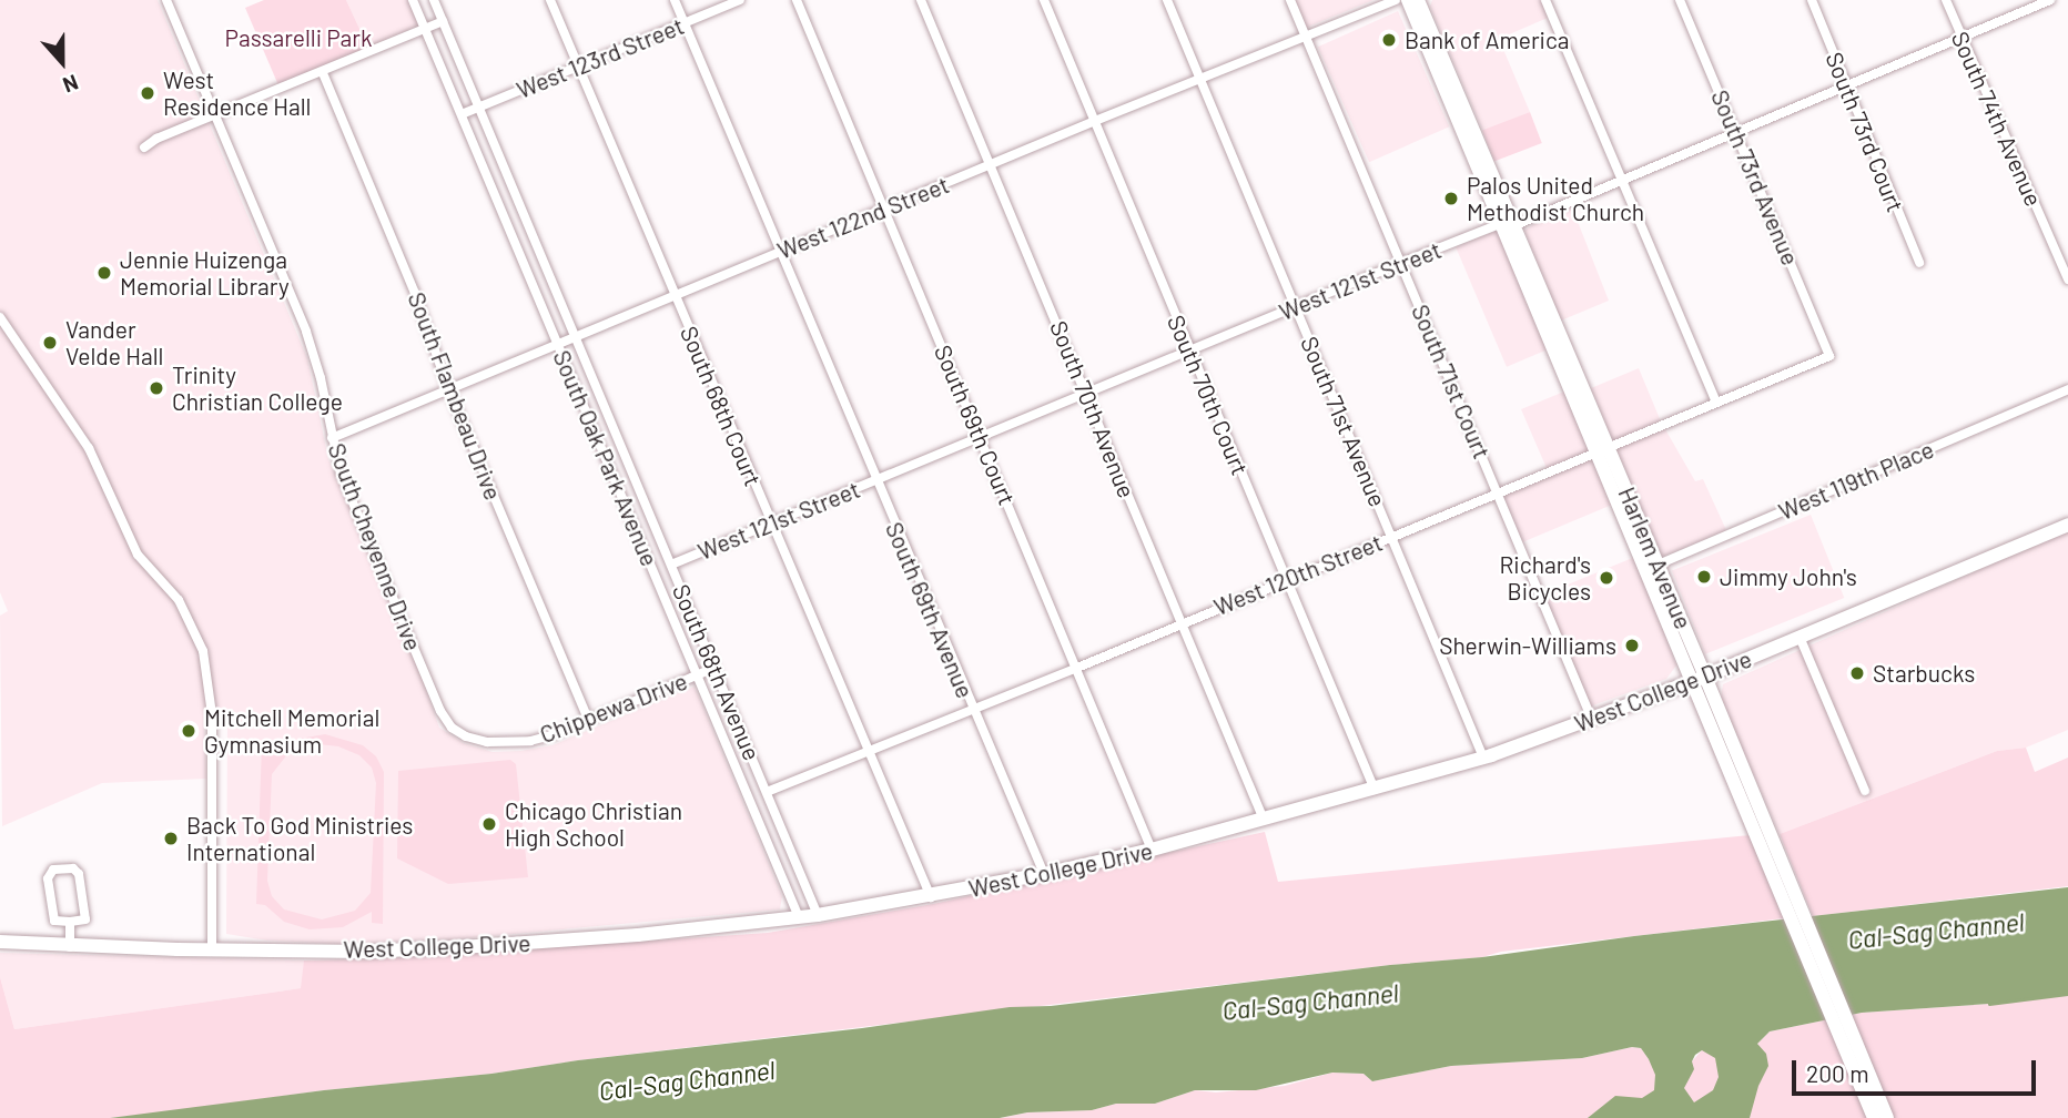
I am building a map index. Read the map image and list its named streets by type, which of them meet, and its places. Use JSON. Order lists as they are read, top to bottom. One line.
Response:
{"streets":{"main road":["Harlem Avenue","West College Drive"],"street":["West 123rd Street","South 74th Avenue","South 73rd Court","South 73rd Avenue","West 122nd Street","West 121st Street","South 71st Court","South 70th Court","South Flambeau Drive","South 68th Court","South 70th Avenue","South 71st Avenue","South 69th Court","South Oak Park Avenue","West 119th Place","South Cheyenne Drive","West 120th Street","South 69th Avenue","South 68th Avenue","Chippewa Drive"]},"crossings":[["West 123rd Street","South 68th Court"],["West 123rd Street","South Oak Park Avenue"],["West 123rd Street","South 69th Avenue"],["West 123rd Street","South 68th Avenue"],["South 74th Avenue","West 121st Street"],["South 73rd Court","West 121st Street"],["South 73rd Avenue","West 121st Street"],["South 73rd Avenue","West 120th Street"],["West 122nd Street","South 71st Court"],["West 122nd Street","South 70th Court"],["West 122nd Street","South Flambeau Drive"],["West 122nd Street","South 68th Court"],["West 122nd Street","South 70th Avenue"],["West 122nd Street","South 71st Avenue"],["West 122nd Street","South 69th Court"],["West 122nd Street","South Oak Park Avenue"],["West 122nd Street","South Cheyenne Drive"],["West 122nd Street","South 69th Avenue"],["West 122nd Street","South 68th Avenue"],["West 121st Street","South 71st Court"],["West 121st Street","South 70th Court"],["West 121st Street","South 68th Court"],["West 121st Street","South 70th Avenue"],["West 121st Street","South 71st Avenue"],["West 121st Street","South 69th Court"],["West 121st Street","Harlem Avenue"],["West 121st Street","South 69th Avenue"],["West 121st Street","South 68th Avenue"],["South 71st Court","West 120th Street"],["South 71st Court","West College Drive"],["South 70th Court","West 120th Street"],["South 70th Court","West College Drive"],["South Flambeau Drive","Chippewa Drive"],["South 68th Court","West 120th Street"],["South 68th Court","West College Drive"],["South 70th Avenue","West 120th Street"],["South 70th Avenue","West College Drive"],["South 71st Avenue","West 120th Street"],["South 71st Avenue","West College Drive"],["South 69th Court","West 120th Street"],["South 69th Court","West College Drive"],["South Oak Park Avenue","West College Drive"],["South Oak Park Avenue","Chippewa Drive"],["West 119th Place","Harlem Avenue"],["South Cheyenne Drive","Chippewa Drive"],["Harlem Avenue","West 120th Street"],["Harlem Avenue","West College Drive"],["West 120th Street","South 69th Avenue"],["West 120th Street","South 68th Avenue"],["South 69th Avenue","West College Drive"],["South 68th Avenue","West College Drive"],["South 68th Avenue","Chippewa Drive"]],"water":["Cal-Sag Channel"],"parks":["Passarelli Park"],"places":["Bank of America","West Residence Hall","Palos United Methodist Church","Jennie Huizenga Memorial Library","Vander Velde Hall","Trinity Christian College","Jimmy John's","Richard's Bicycles","Sherwin-Williams","Starbucks","Mitchell Memorial Gymnasium","Chicago Christian High School","Back To God Ministries International"],"scale_bar":"200 m","north":"bottom"}
